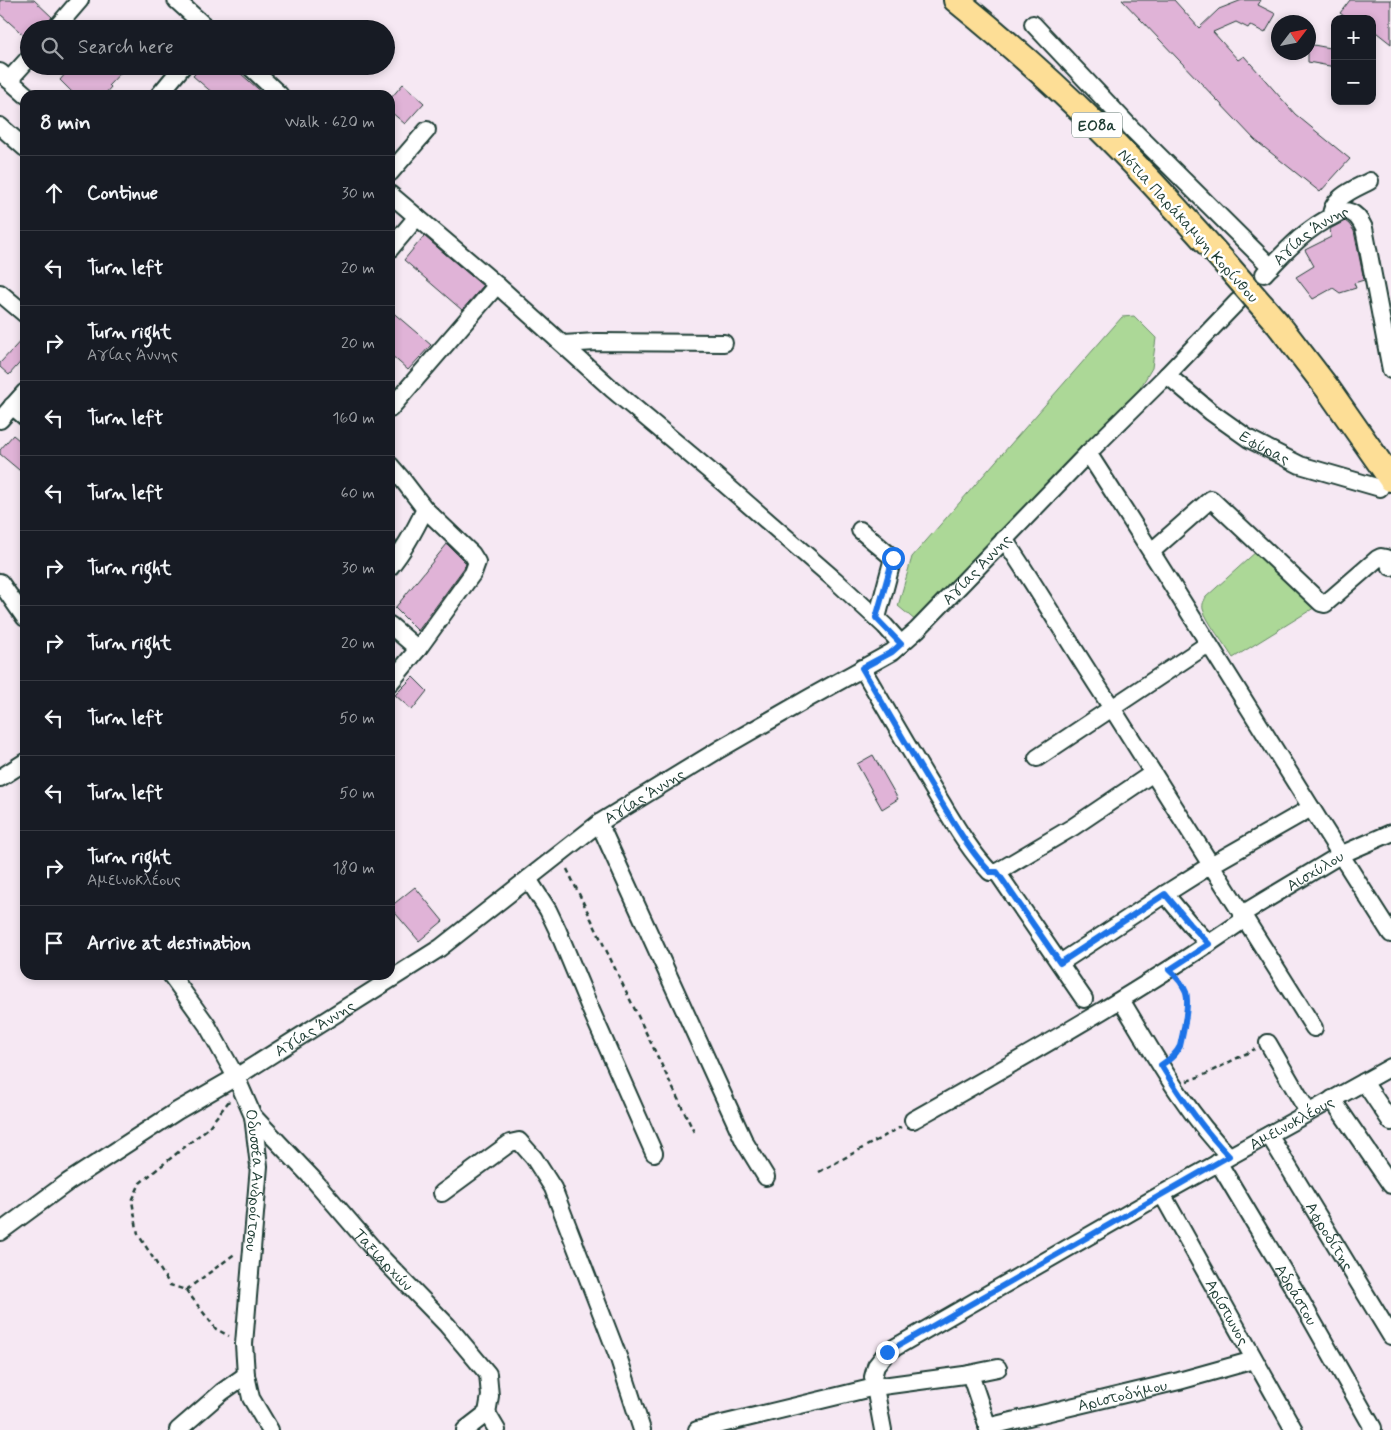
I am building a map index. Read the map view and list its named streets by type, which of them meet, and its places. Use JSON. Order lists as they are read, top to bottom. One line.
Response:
{"streets":{"highway":["ΕΟ8α","Νότια Παράκαμψη Κορίνθου"],"street":["Αγίας Άννης","Εφύρας","Αισχύλου","Αμεινοκλέους","Οδυσσέα Ανδρούτσου","Αφροδίτης","Ταξιαρχών","Αδράστου","Αρίστωνος","Αριστοδήμου"]},"crossings":[["Νότια Παράκαμψη Κορίνθου","Εφύρας"],["Αγίας Άννης","Εφύρας"],["Αγίας Άννης","Οδυσσέα Ανδρούτσου"],["Αισχύλου","Αδράστου"],["Αμεινοκλέους","Αφροδίτης"],["Αμεινοκλέους","Αδράστου"],["Αμεινοκλέους","Αρίστωνος"],["Οδυσσέα Ανδρούτσου","Ταξιαρχών"],["Αρίστωνος","Αριστοδήμου"]],"north":"top right","page":{"map_buttons":["+","−"],"search":"Search here","heading":["8 min","Walk · 620 m"],"list":[["Continue","30 m"],["Turn left","20 m"],["Turn right","Αγίας Άννης","20 m"],["Turn left","160 m"],["Turn left","60 m"],["Turn right","30 m"],["Turn right","20 m"],["Turn left","50 m"],["Turn left","50 m"],["Turn right","Αμεινοκλέους","180 m"],"Arrive at destination"]}}
